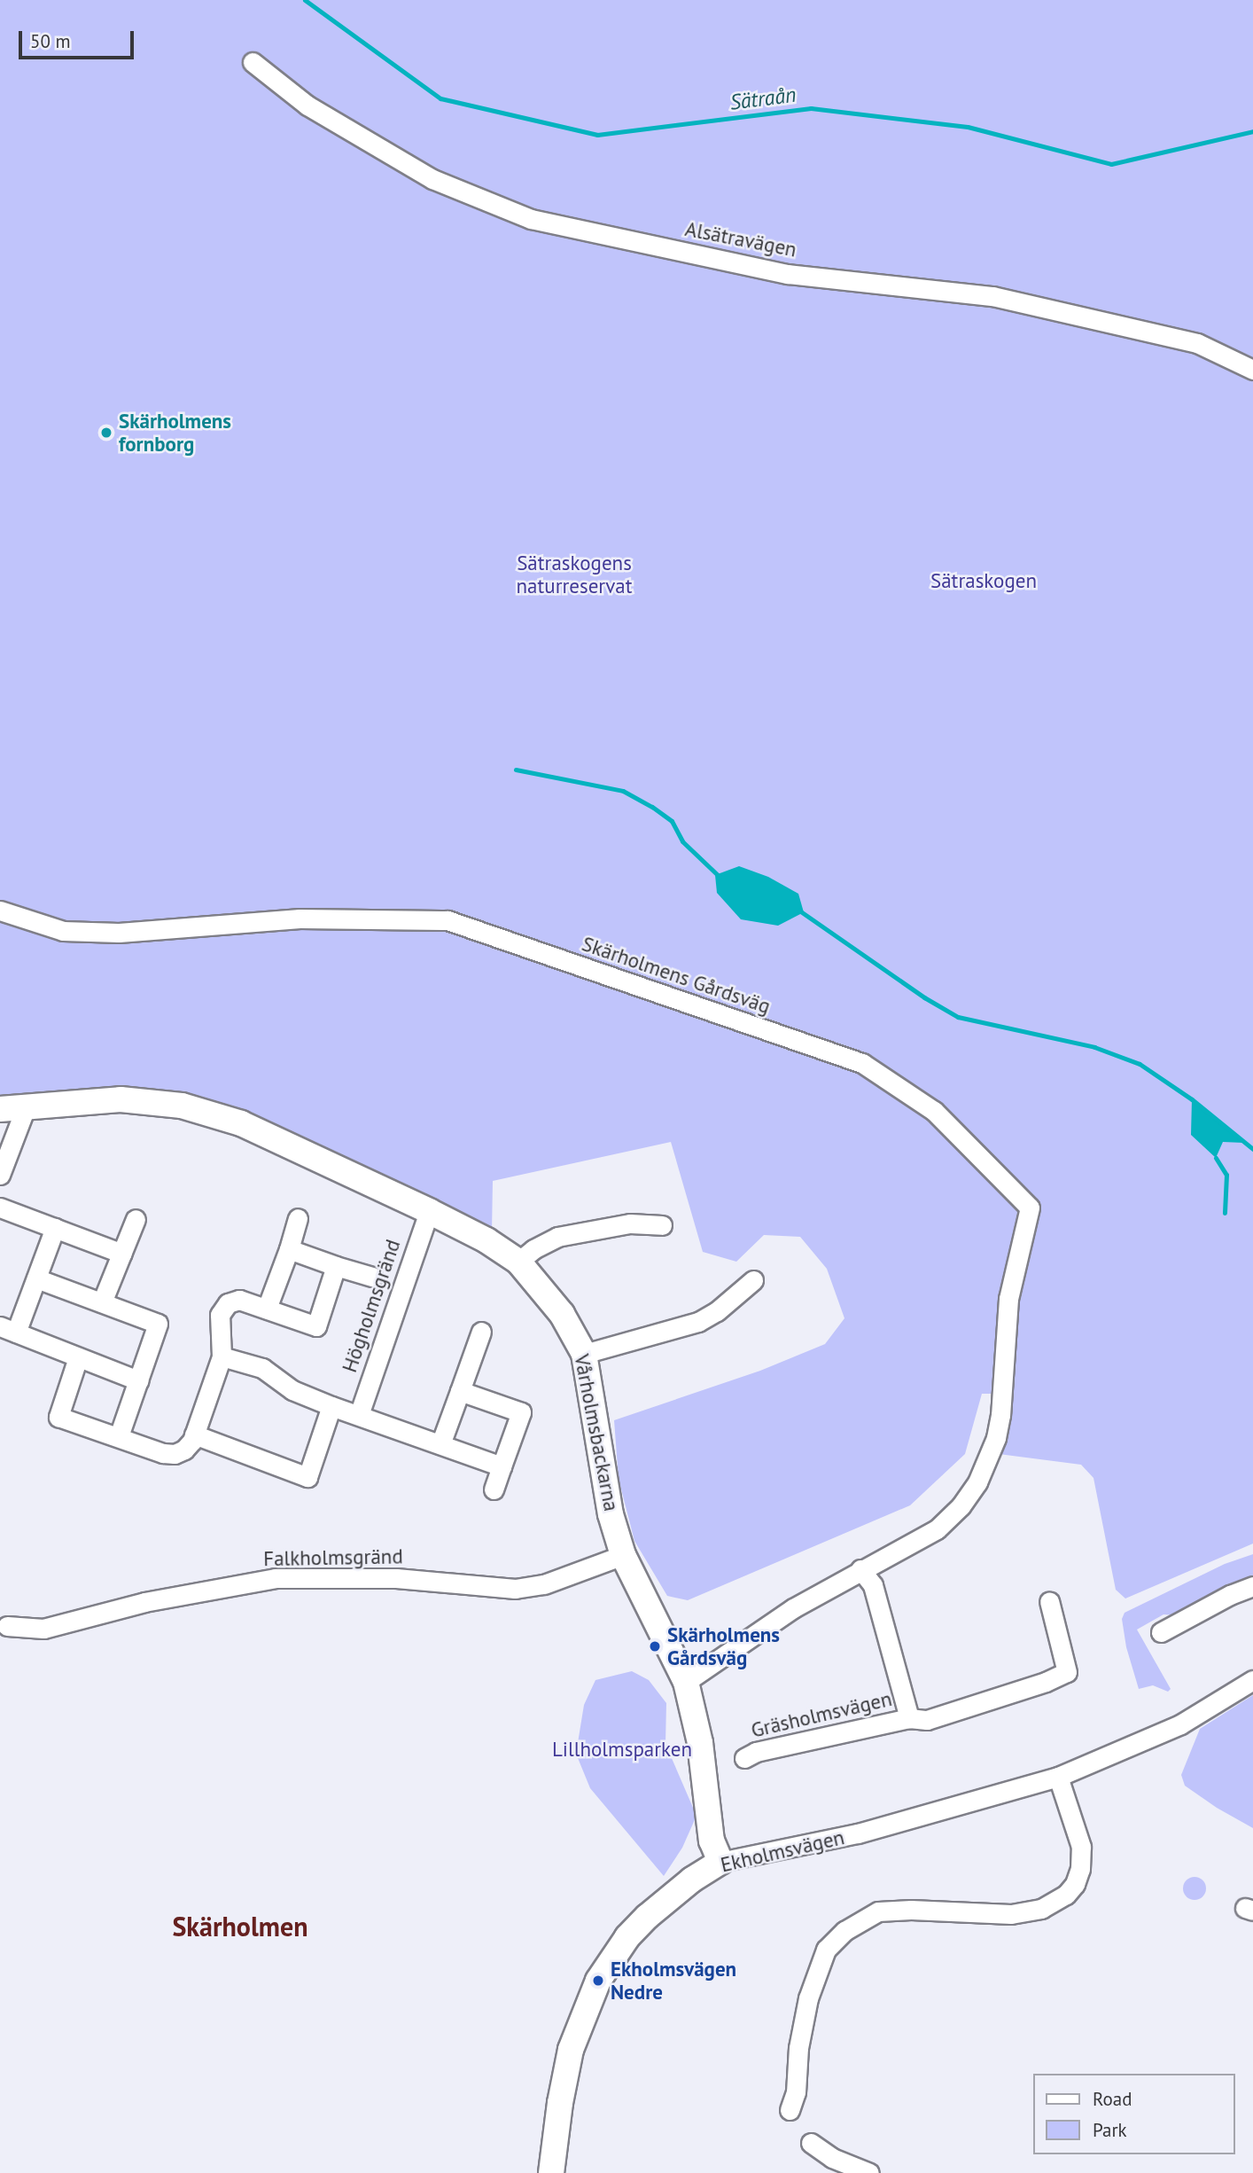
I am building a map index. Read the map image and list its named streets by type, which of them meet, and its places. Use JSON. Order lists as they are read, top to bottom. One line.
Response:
{"streets":{"street":["Alsätravägen","Skärholmens Gårdsväg","Högholmsgränd","Vårholmsbackarna","Falkholmsgränd","Gräsholmsvägen","Ekholmsvägen"]},"crossings":[["Skärholmens Gårdsväg","Gräsholmsvägen"],["Högholmsgränd","Vårholmsbackarna"],["Vårholmsbackarna","Falkholmsgränd"],["Vårholmsbackarna","Ekholmsvägen"]],"districts":["Skärholmen"],"water":["Sätraån"],"parks":["Sätraskogens naturreservat","Sätraskogen","Lillholmsparken"],"places":["Skärholmens fornborg","Skärholmens Gårdsväg","Ekholmsvägen Nedre"],"legend":["Road","Park"],"scale_bar":"50 m"}
